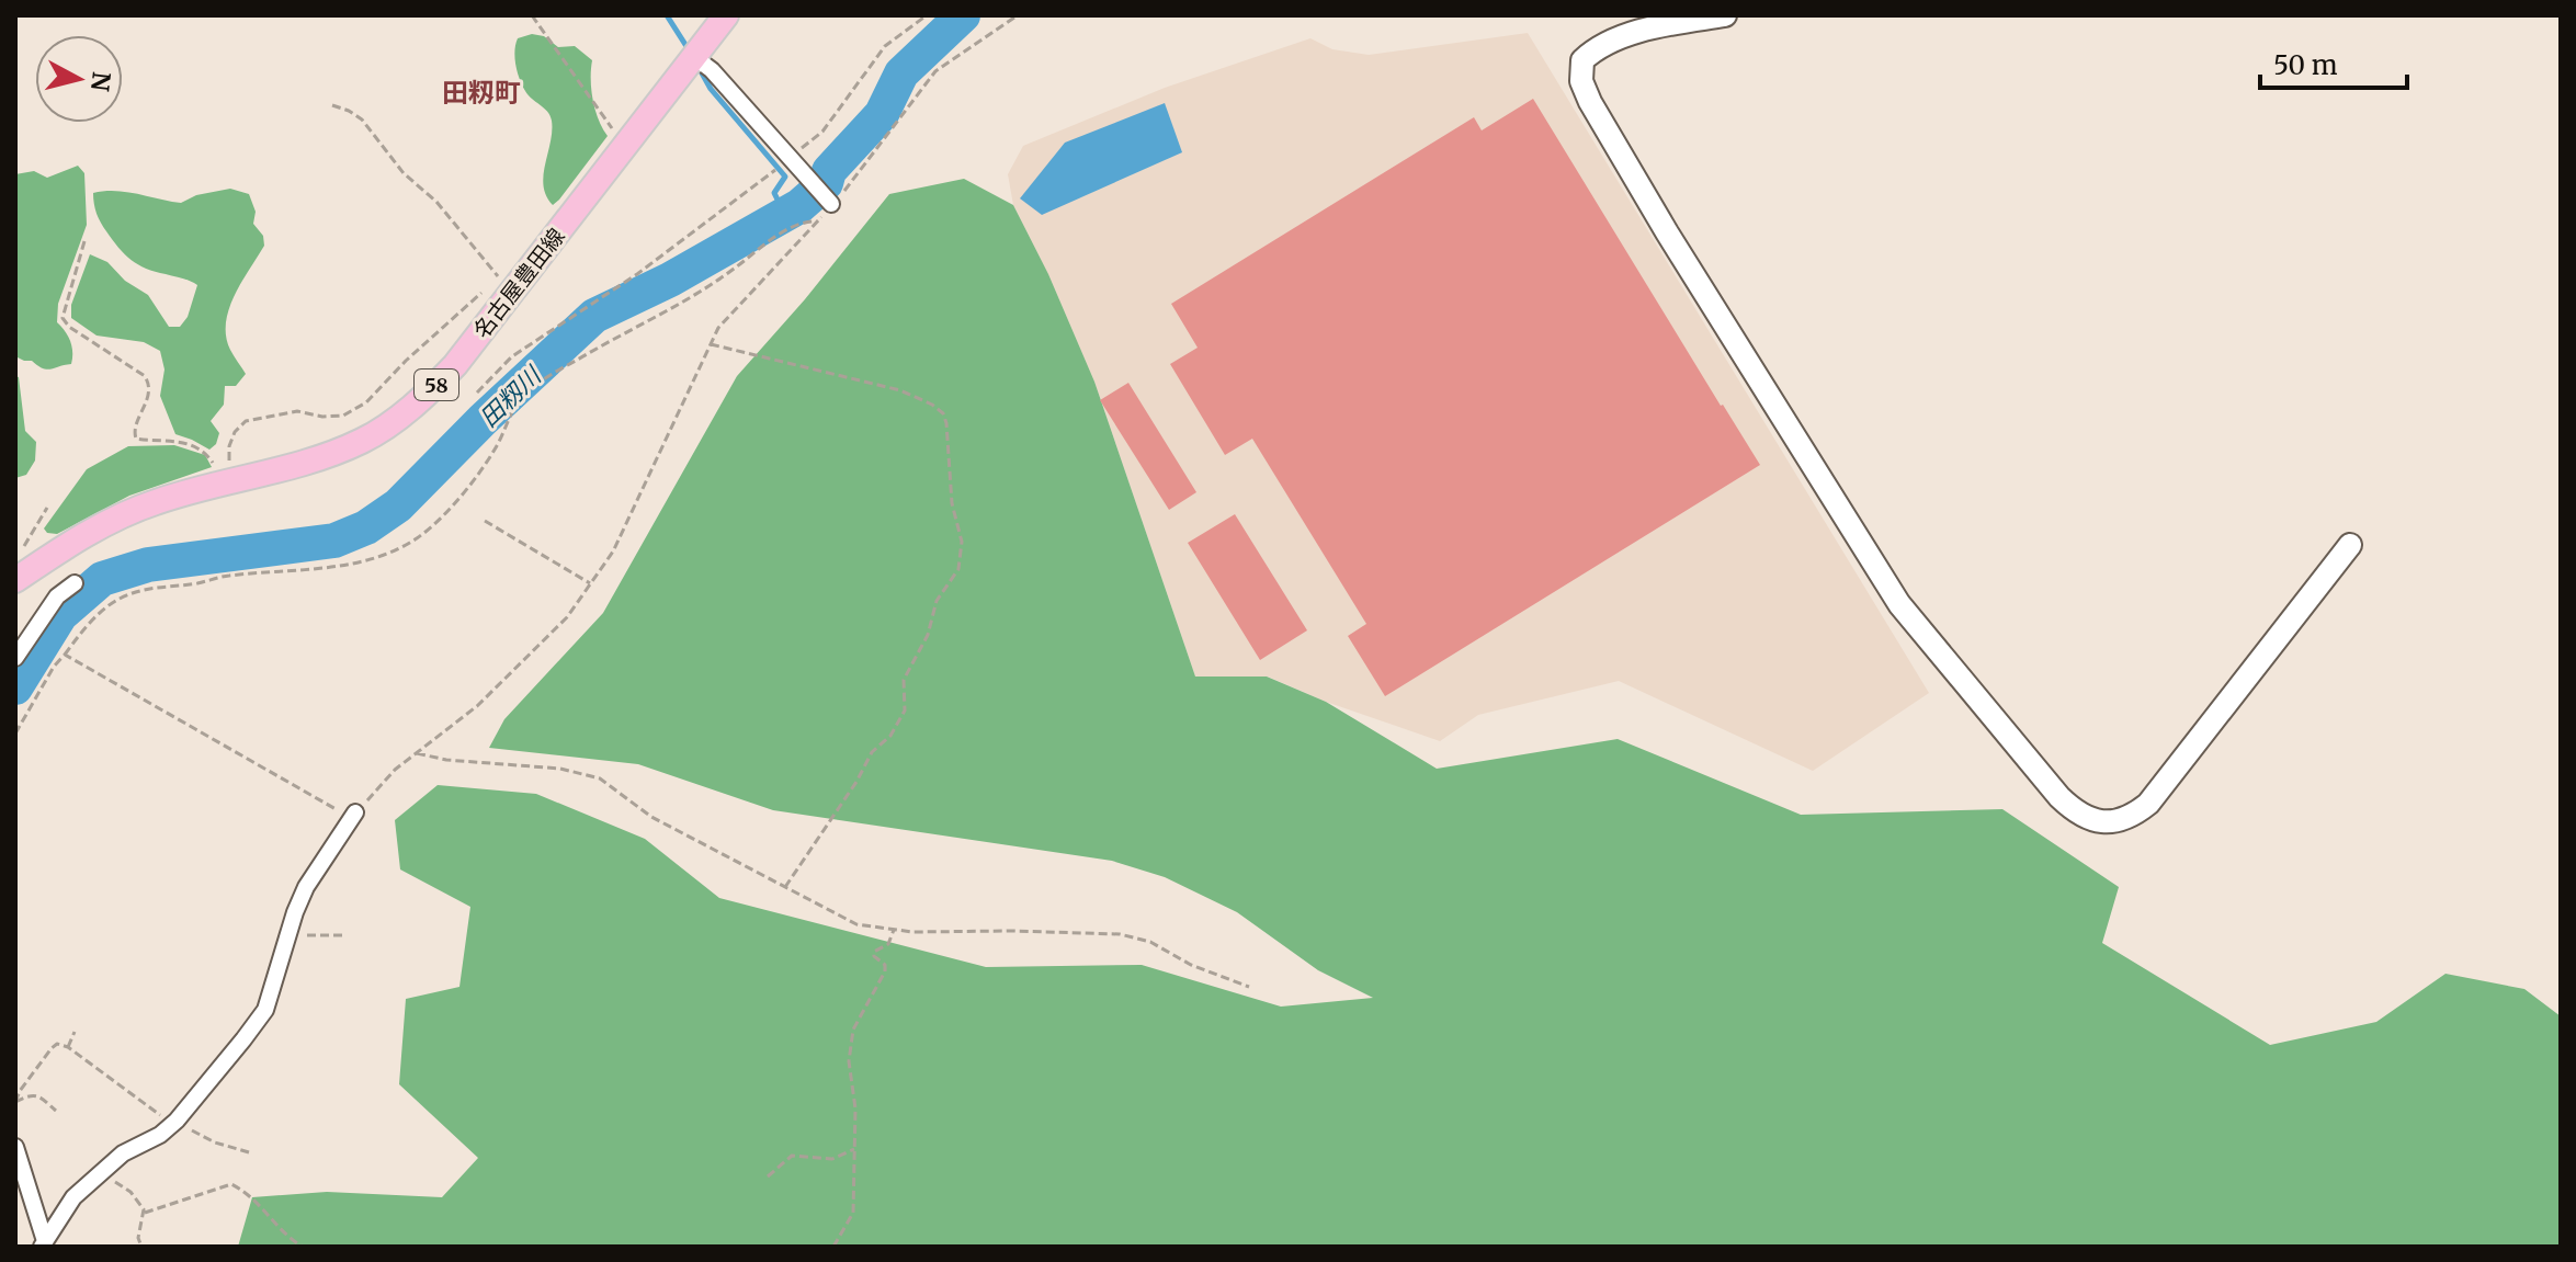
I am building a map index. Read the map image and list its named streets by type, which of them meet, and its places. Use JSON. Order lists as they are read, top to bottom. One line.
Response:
{"streets":{"main road":["名古屋豊田線","58"]},"districts":["田籾町"],"water":["田籾川"],"scale_bar":"50 m","north":"right"}
